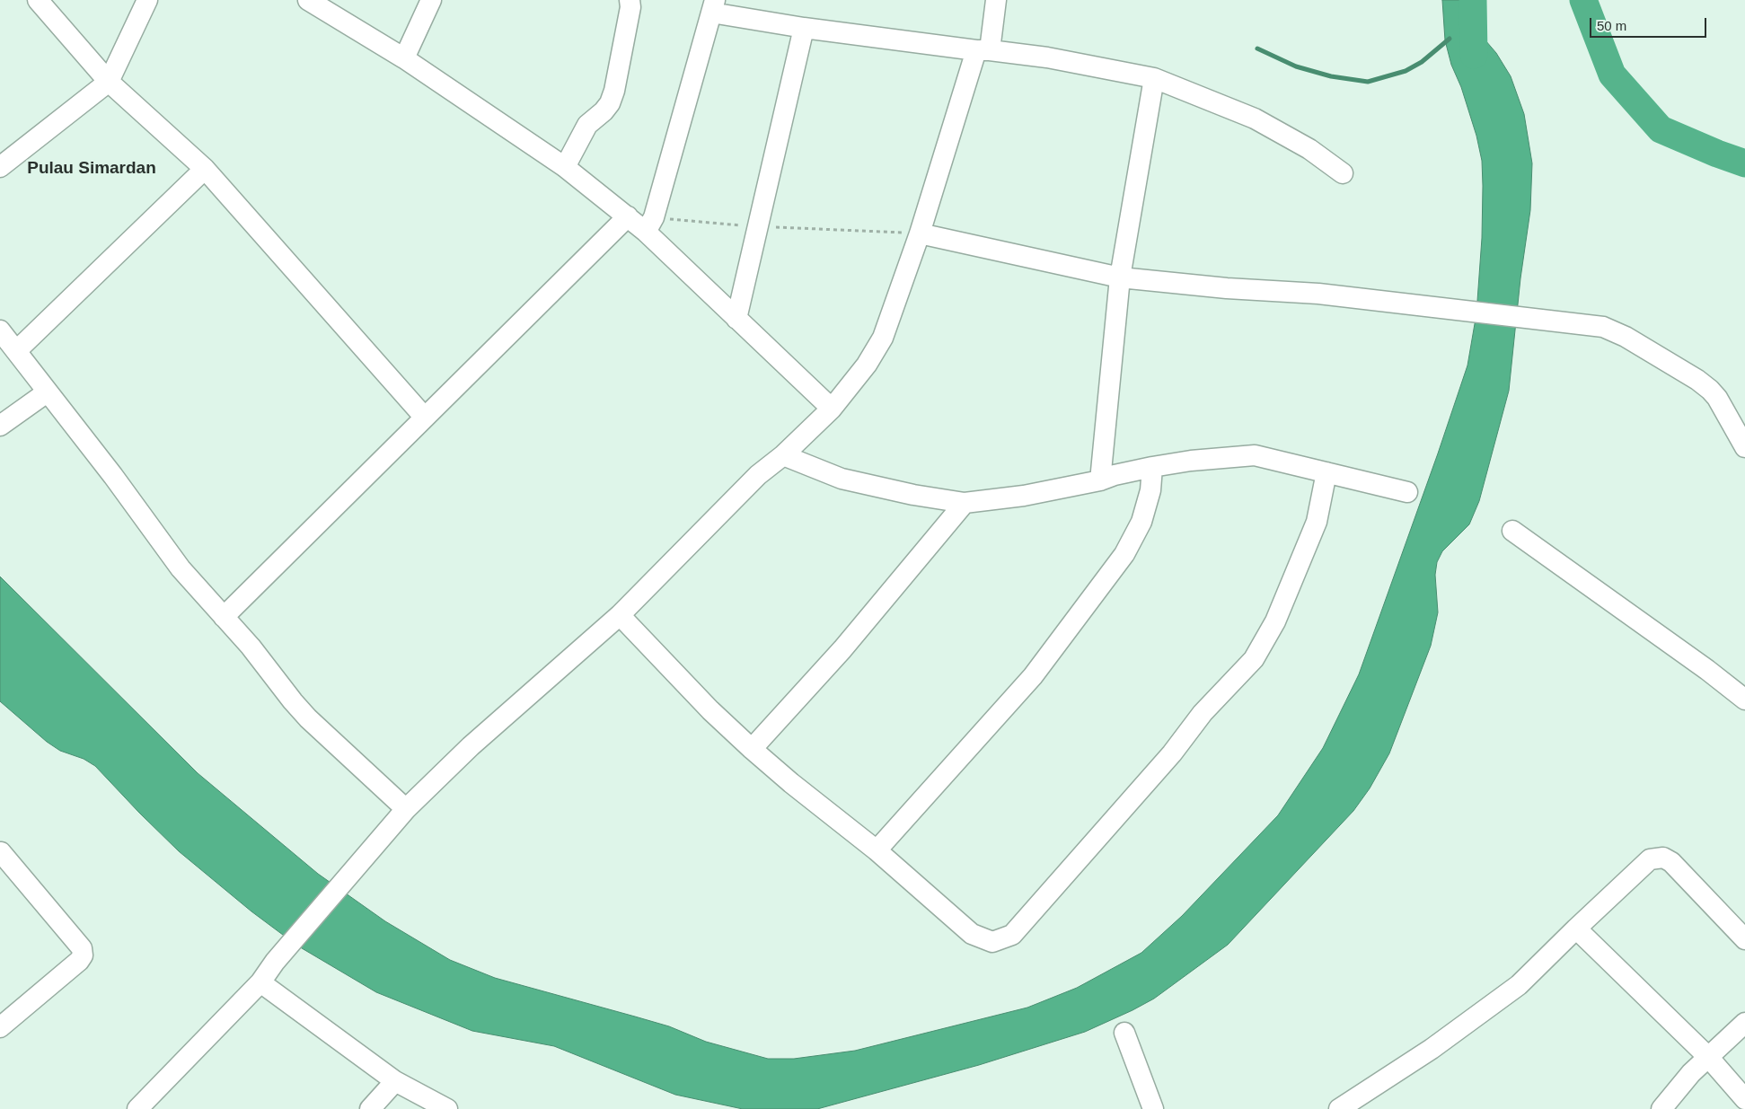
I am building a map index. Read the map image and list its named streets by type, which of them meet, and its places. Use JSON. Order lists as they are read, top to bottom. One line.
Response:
{"districts":["Pulau Simardan"],"scale_bar":"50 m"}
